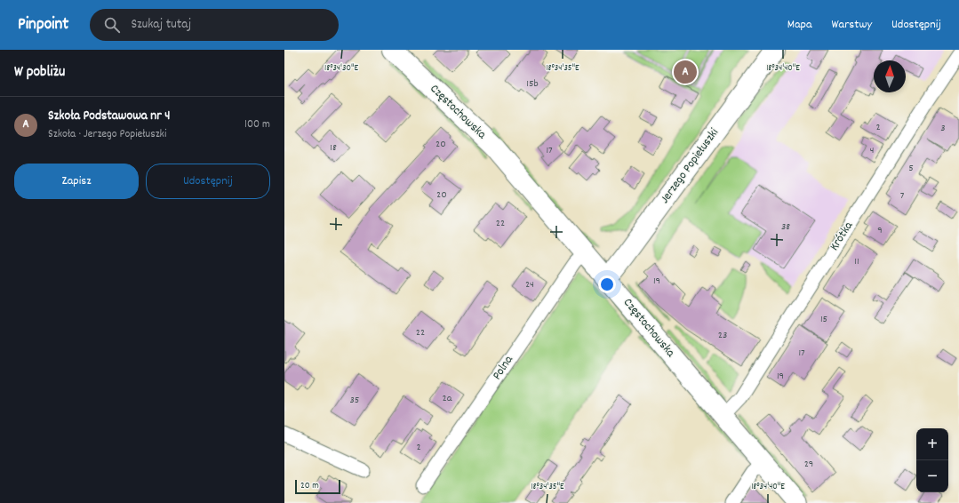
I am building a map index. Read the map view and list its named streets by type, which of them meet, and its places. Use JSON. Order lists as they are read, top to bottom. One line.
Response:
{"streets":{"main road":["Częstochowska","Jerzego Popiełuszki"],"street":["Krótka","Polna"]},"crossings":[["Częstochowska","Jerzego Popiełuszki"],["Częstochowska","Krótka"],["Częstochowska","Polna"]],"house_numbers":["15b","2","3","20","18","17","4","5","20","7","22","38","9","11","19","24","15","22","23","17","19","2a","35","2","29"],"scale_bar":"20 m","north":"top","page":{"header":"Pinpoint","search":"Szukaj tutaj","nav":["Mapa","Warstwy","Udostępnij"],"heading":"W pobliżu","pins":"A","list":[{"mark":"A","name":"Szkoła Podstawowa nr 4","note":"Szkoła · Jerzego Popiełuszki","value":"100 m"}],"buttons":["Zapisz","Udostępnij"],"map_buttons":["+","−"],"scale":"20 m"},"coordinates":["18°34'30\"E","18°34'35\"E","18°34'40\"E"]}
